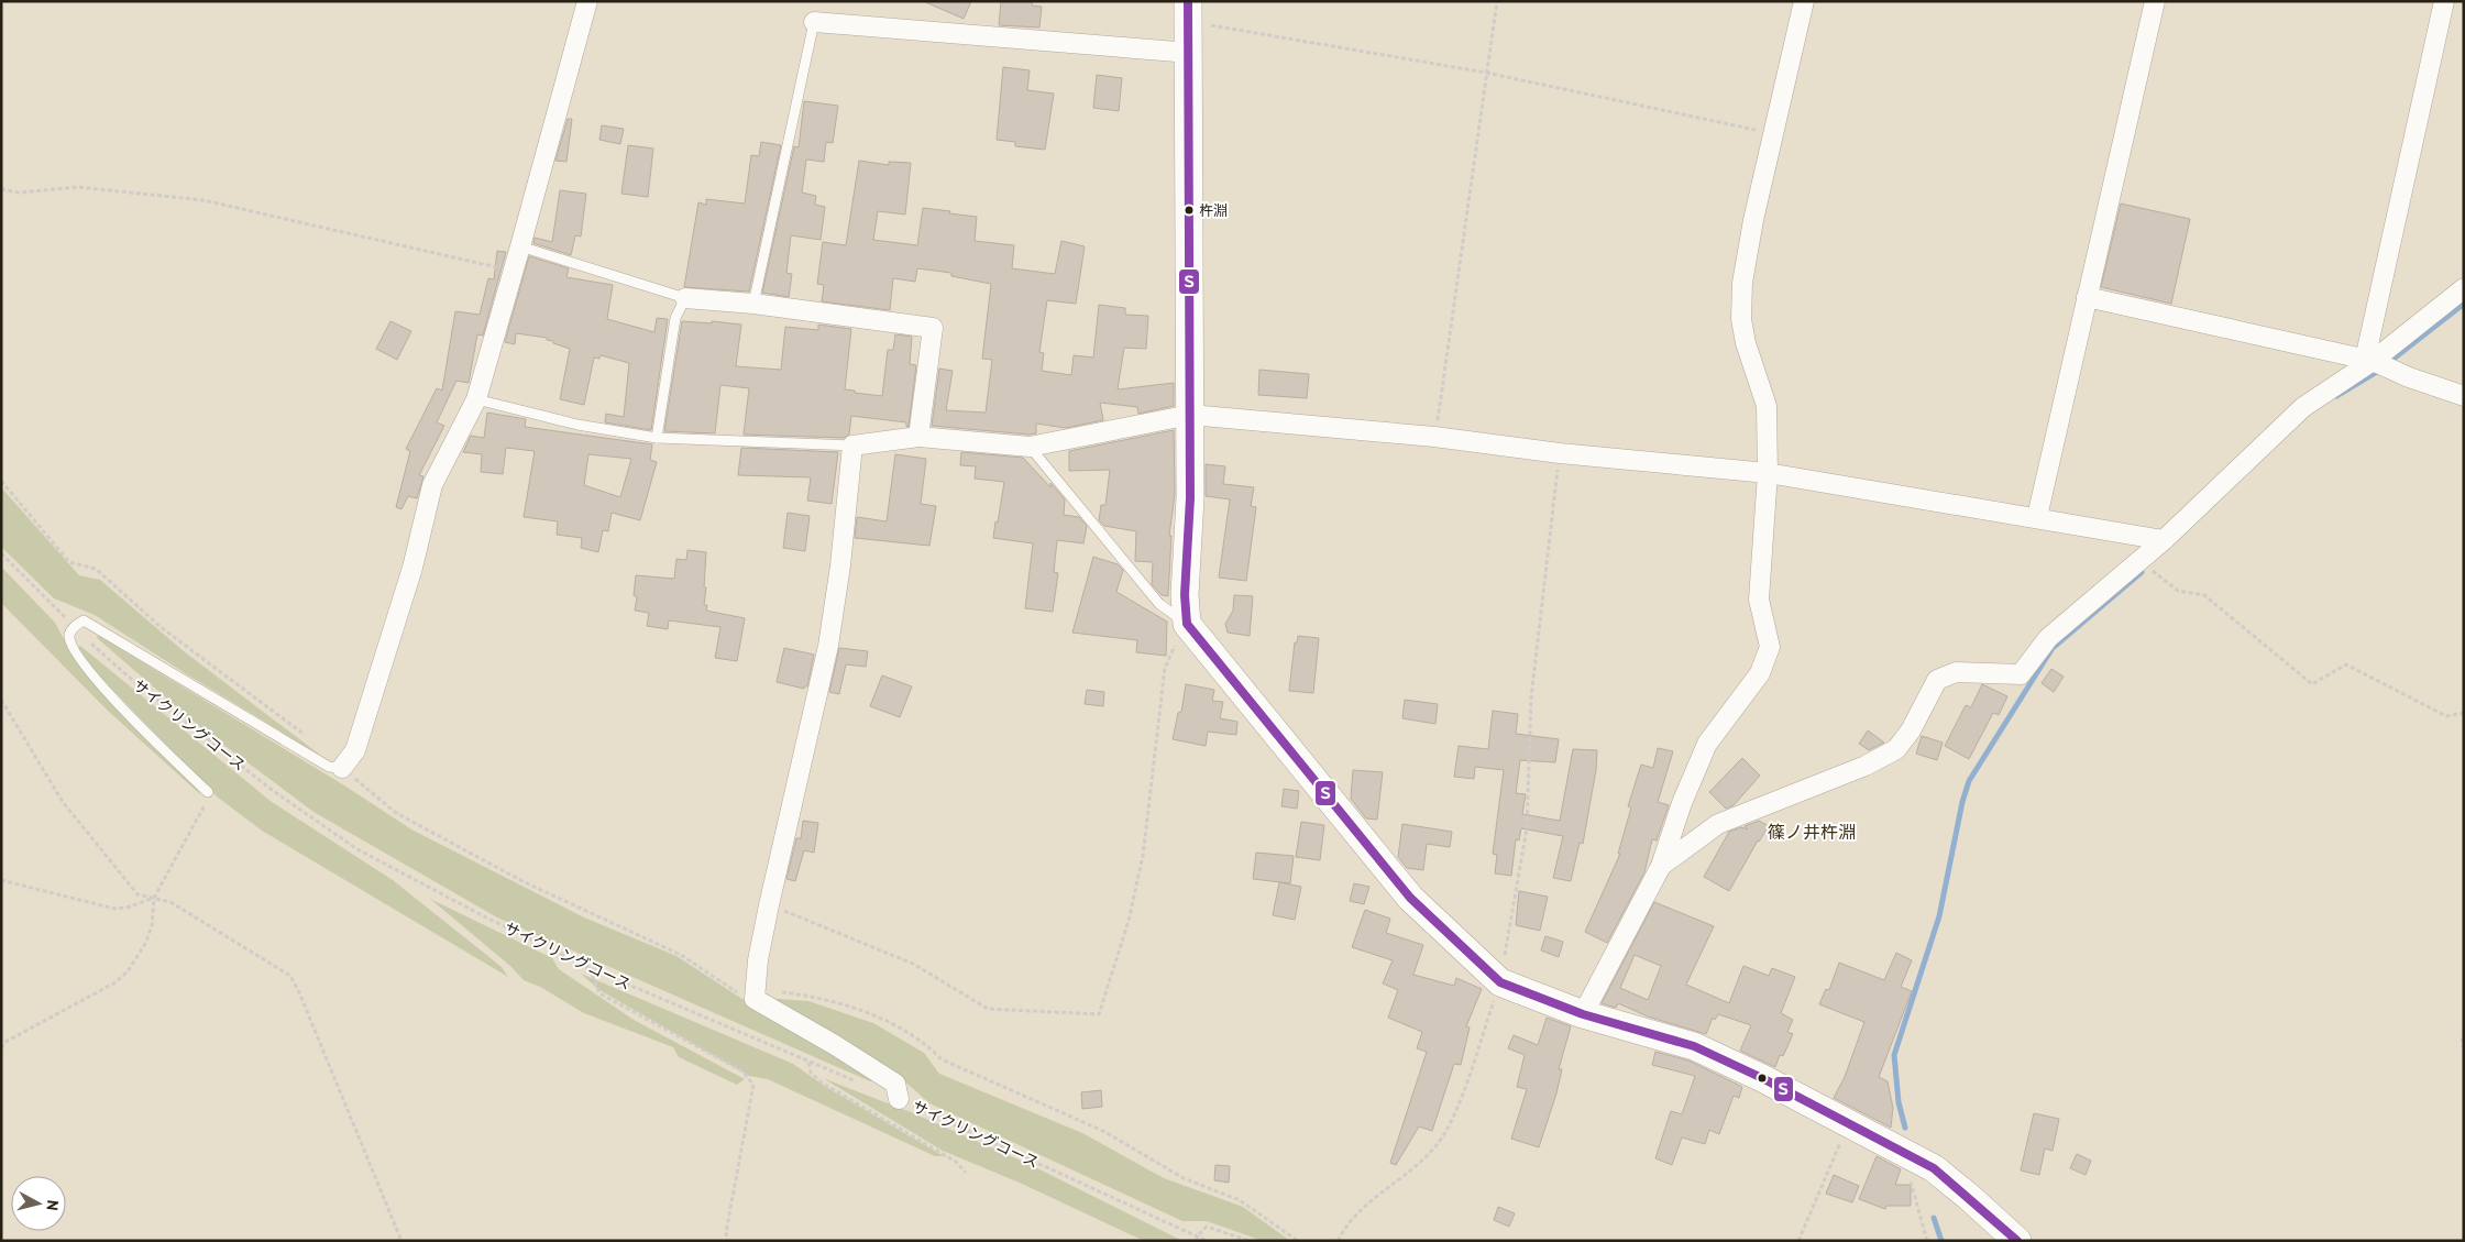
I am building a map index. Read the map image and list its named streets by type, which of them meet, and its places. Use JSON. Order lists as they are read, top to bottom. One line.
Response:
{"streets":{"path":["サイクリングコース"]},"districts":["篠ノ井杵淵"],"places":["杵淵"],"lines":["transit line Ｓ"],"north":"right"}
